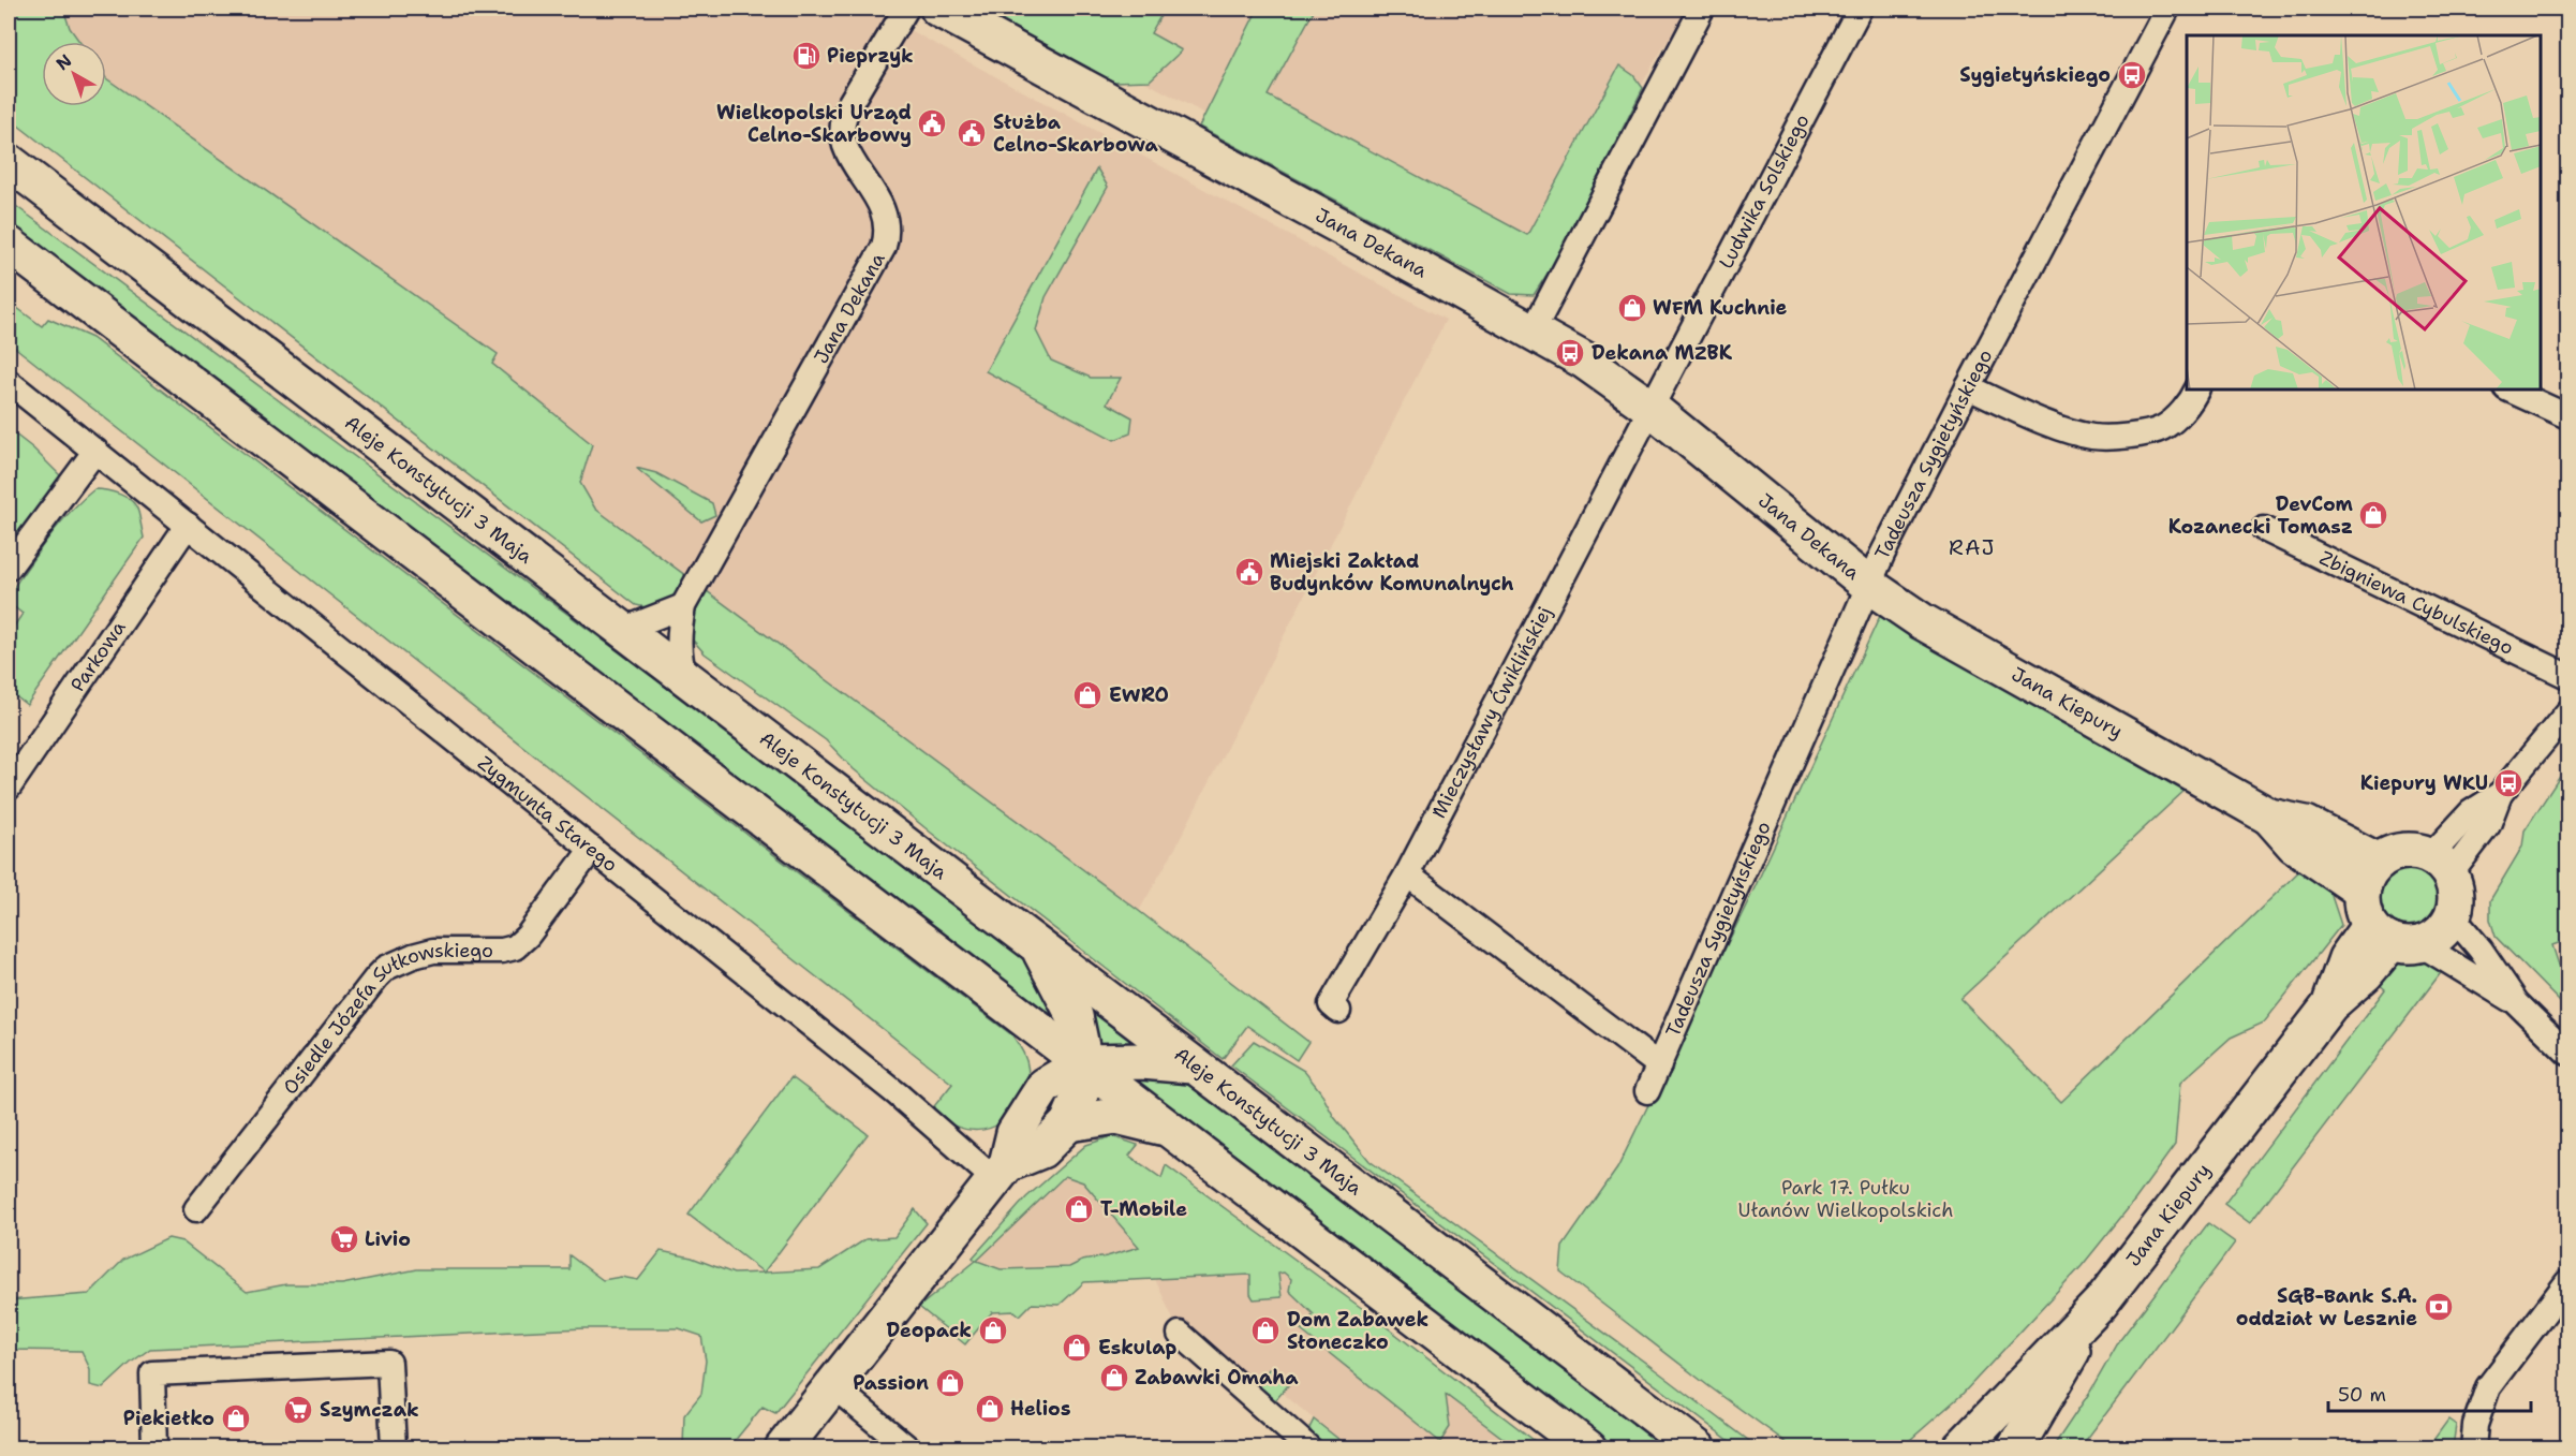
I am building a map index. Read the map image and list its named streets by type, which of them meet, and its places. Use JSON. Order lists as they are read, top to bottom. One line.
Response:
{"streets":{"main road":["Jana Dekana","Aleje Konstytucji 3 Maja","Jana Kiepury"],"street":["Ludwika Solskiego","Tadeusza Sygietyńskiego","Zbigniewa Cybulskiego","Parkowa","Mieczysławy Ćwiklińskiej","Zygmunta Starego","Osiedle Józefa Sułkowskiego"]},"crossings":[["Ludwika Solskiego","Jana Dekana"],["Ludwika Solskiego","Mieczysławy Ćwiklińskiej"],["Jana Dekana","Tadeusza Sygietyńskiego"],["Jana Dekana","Aleje Konstytucji 3 Maja"],["Jana Dekana","Jana Kiepury"],["Jana Dekana","Mieczysławy Ćwiklińskiej"],["Tadeusza Sygietyńskiego","Jana Kiepury"],["Parkowa","Zygmunta Starego"],["Zygmunta Starego","Osiedle Józefa Sułkowskiego"]],"districts":["RAJ"],"parks":["Park 17. Pułku Ułanów Wielkopolskich"],"places":{"fuel station":["Pieprzyk"],"bus stop":["Sygietyńskiego","Dekana MZBK","Kiepury WKU"],"public building":["Wielkopolski Urząd Celno-Skarbowy","Służba Celno-Skarbowa","Miejski Zakład Budynków Komunalnych"],"shop":["WFM Kuchnie","DevCom Kozanecki Tomasz","EWRO","T-Mobile","Deopack","Dom Zabawek Słoneczko","Eskulap","Zabawki Omaha","Passion","Helios","Piekiełko"],"supermarket":["Livio","Szymczak"],"bank":["SGB-Bank S.A. oddział w Lesznie"]},"scale_bar":"50 m","north":"top left"}
